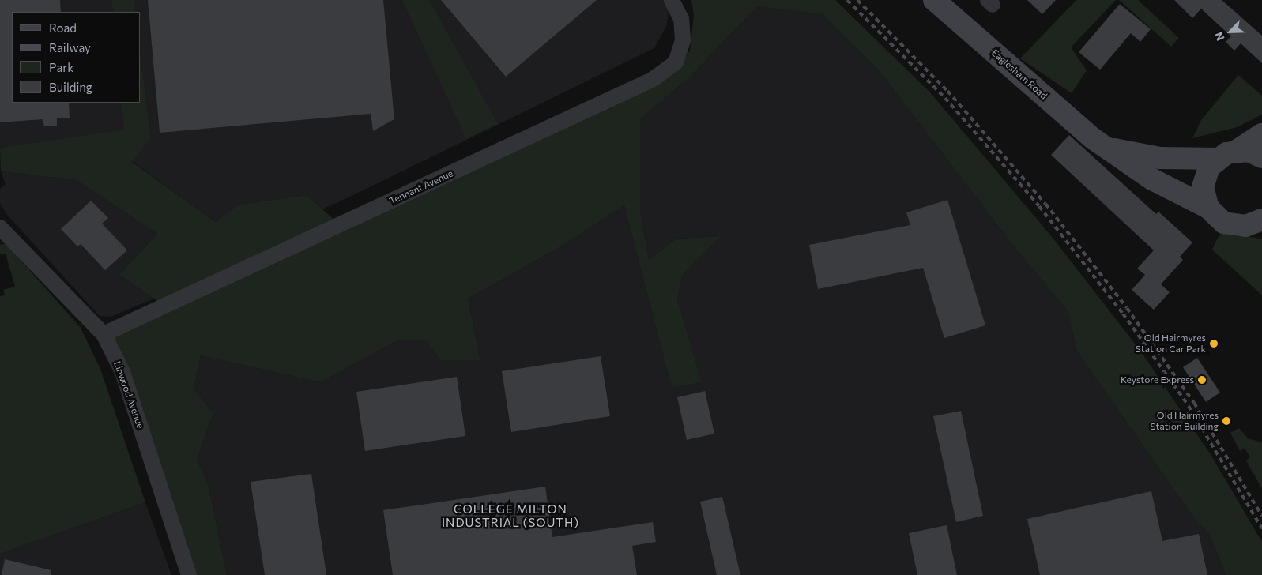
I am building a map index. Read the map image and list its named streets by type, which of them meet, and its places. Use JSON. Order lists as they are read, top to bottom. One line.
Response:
{"streets":{"main road":["Eaglesham Road"],"street":["Tennant Avenue","Linwood Avenue"]},"crossings":[["Tennant Avenue","Linwood Avenue"]],"districts":["COLLEGE MILTON INDUSTRIAL (SOUTH)"],"places":["Old Hairmyres Station Car Park","Keystore Express","Old Hairmyres Station Building"],"legend":["Road","Railway","Park","Building"],"north":"bottom left"}
